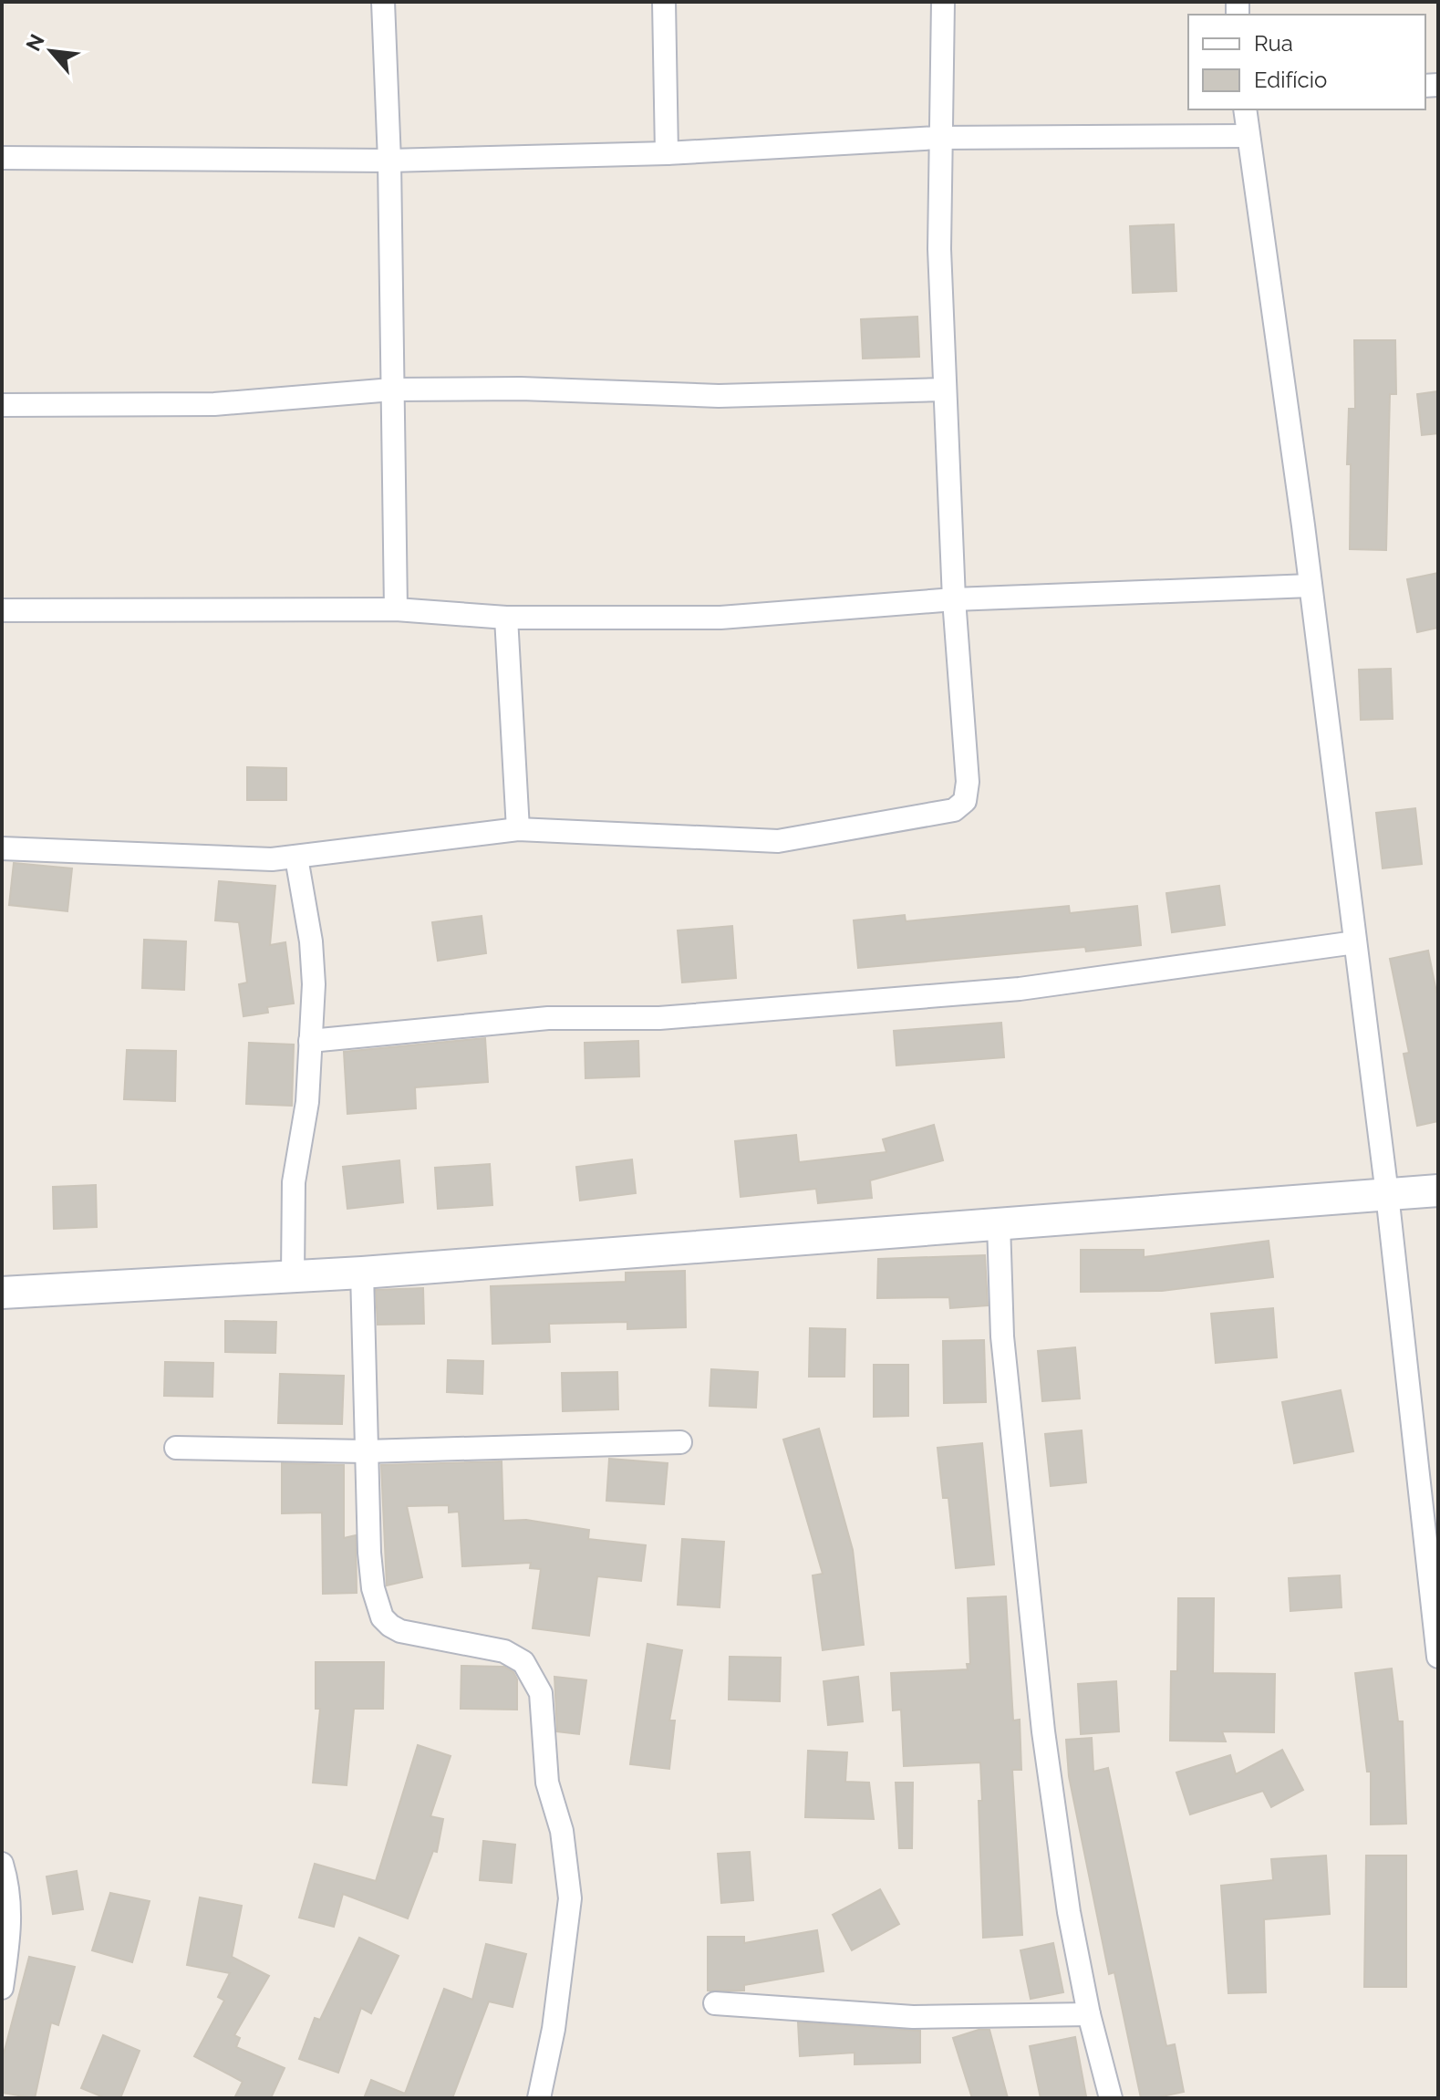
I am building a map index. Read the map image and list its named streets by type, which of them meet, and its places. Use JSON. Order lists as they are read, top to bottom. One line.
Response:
{"legend":["Rua","Edifício"],"north":"top left"}
